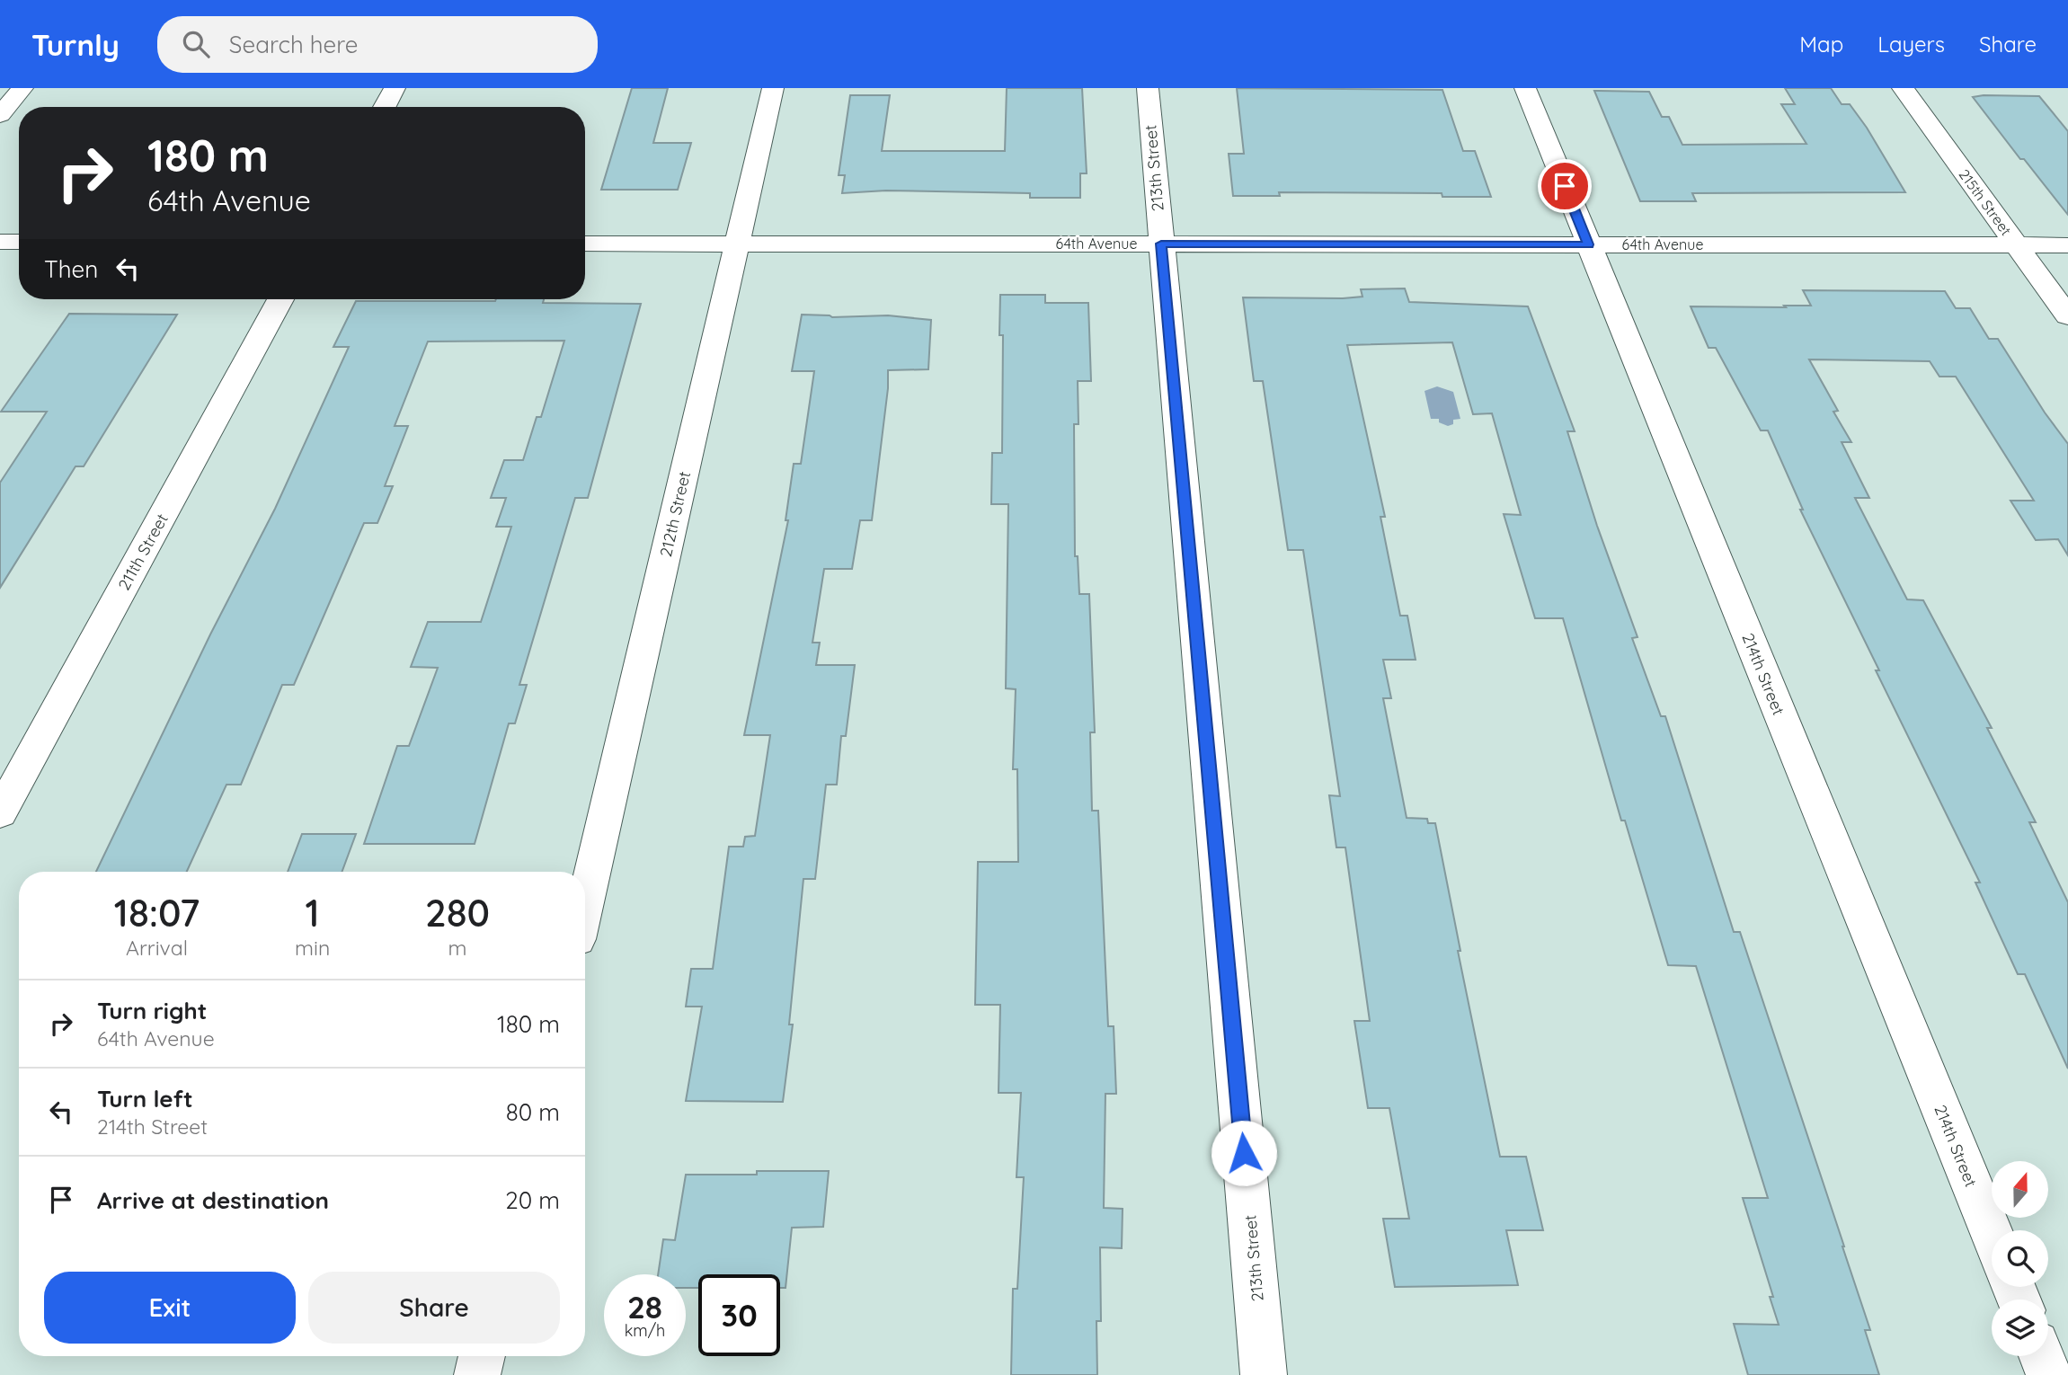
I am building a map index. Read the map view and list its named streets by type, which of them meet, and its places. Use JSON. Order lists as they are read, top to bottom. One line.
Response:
{"streets":{"street":["213th Street","215th Street","64th Avenue","212th Street","211th Street","214th Street"]},"crossings":[["213th Street","64th Avenue"],["215th Street","64th Avenue"],["64th Avenue","212th Street"],["64th Avenue","214th Street"]],"north":"top","page":{"header":"Turnly","search":"Search here","nav":["Map","Layers","Share"],"turn":["180 m","64th Avenue"],"then":"Then","eta":["18:07","Arrival","1","min","280","m"],"list":[{"name":"Turn right","note":"64th Avenue","value":"180 m"},{"name":"Turn left","note":"214th Street","value":"80 m"},{"name":"Arrive at destination","value":"20 m"}],"buttons":["Exit","Share"],"speed":"28 km/h","limit":"30"}}
